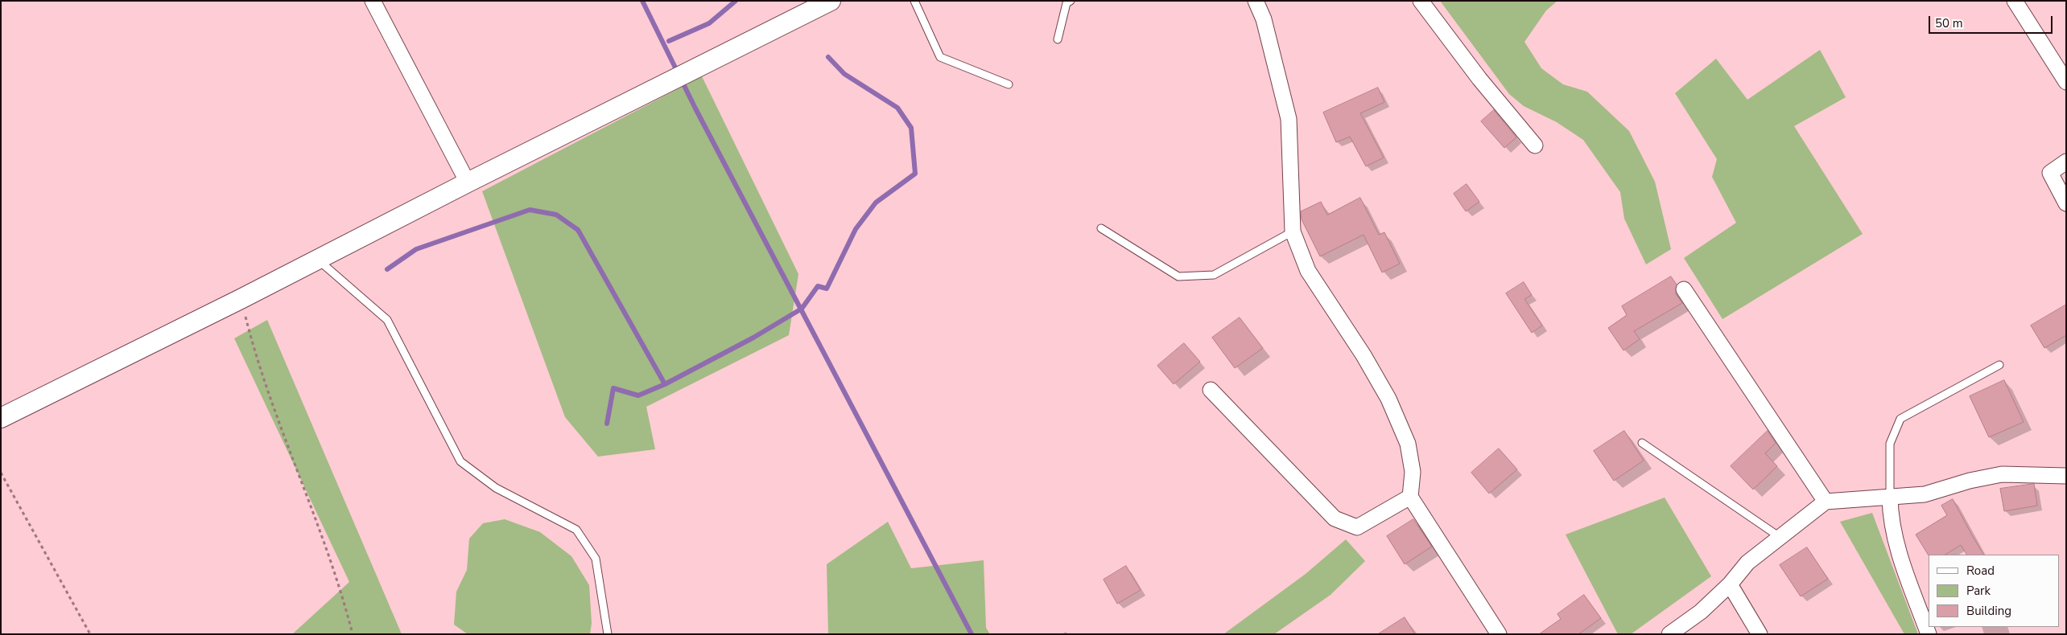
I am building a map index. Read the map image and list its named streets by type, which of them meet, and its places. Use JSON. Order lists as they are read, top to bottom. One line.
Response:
{"legend":["Road","Park","Building"],"scale_bar":"50 m"}
